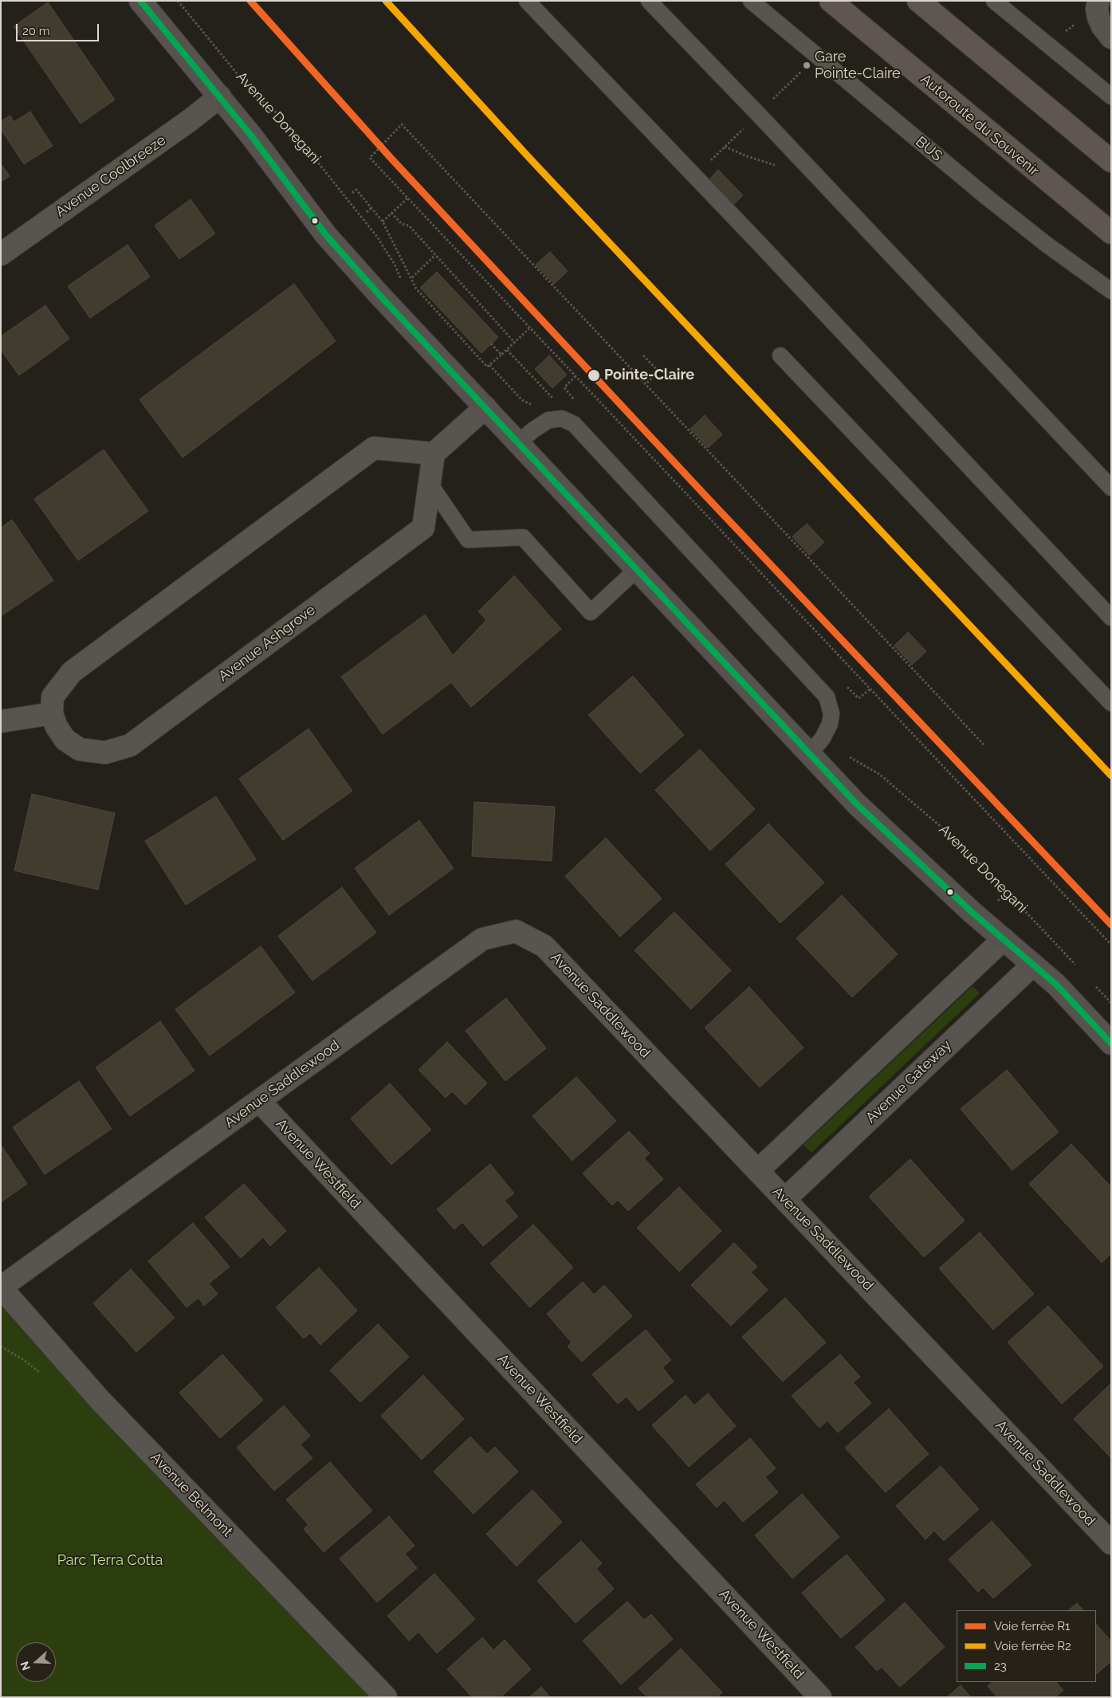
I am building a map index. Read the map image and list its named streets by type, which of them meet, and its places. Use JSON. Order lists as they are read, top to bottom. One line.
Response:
{"streets":{"highway":["Autoroute du Souvenir"],"street":["Avenue Donegani","Avenue Coolbreeze","Avenue Ashgrove","Avenue Saddlewood","Avenue Gateway","Avenue Westfield","Avenue Belmont"],"lane":["BUS"]},"crossings":[["Avenue Donegani","Avenue Coolbreeze"],["Avenue Donegani","Avenue Gateway"],["Avenue Saddlewood","Avenue Gateway"],["Avenue Saddlewood","Avenue Westfield"],["Avenue Saddlewood","Avenue Belmont"]],"parks":["Parc Terra Cotta"],"places":["Gare Pointe-Claire","Pointe-Claire"],"lines":["rail line R1","rail line R2","transit line 23"],"legend":["Voie ferrée R1","Voie ferrée R2","23"],"scale_bar":"20 m","north":"left"}
